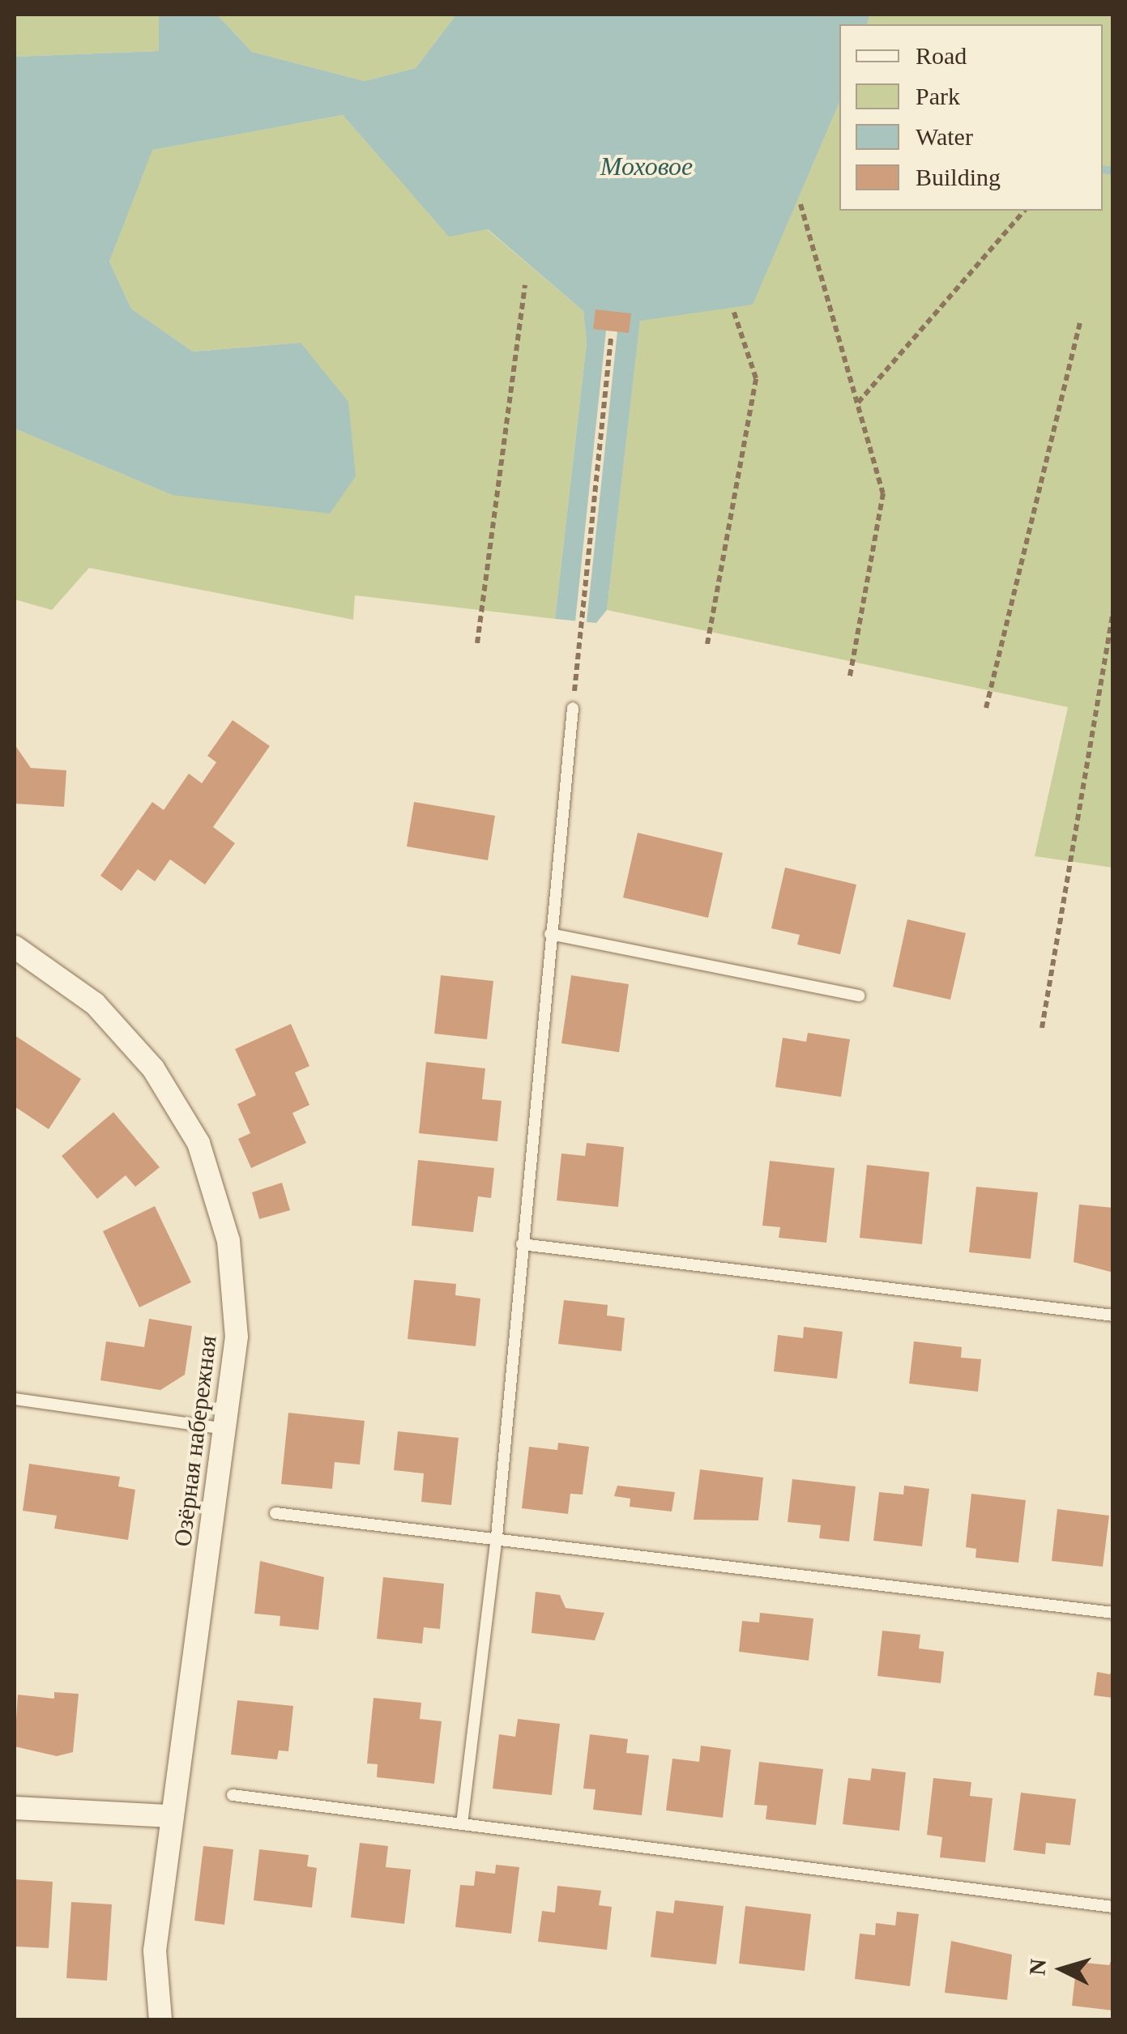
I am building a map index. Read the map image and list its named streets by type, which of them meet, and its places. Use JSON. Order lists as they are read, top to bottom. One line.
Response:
{"streets":{"street":["Озёрная набережная"]},"water":["Моховое"],"legend":["Road","Park","Water","Building"],"north":"left"}
